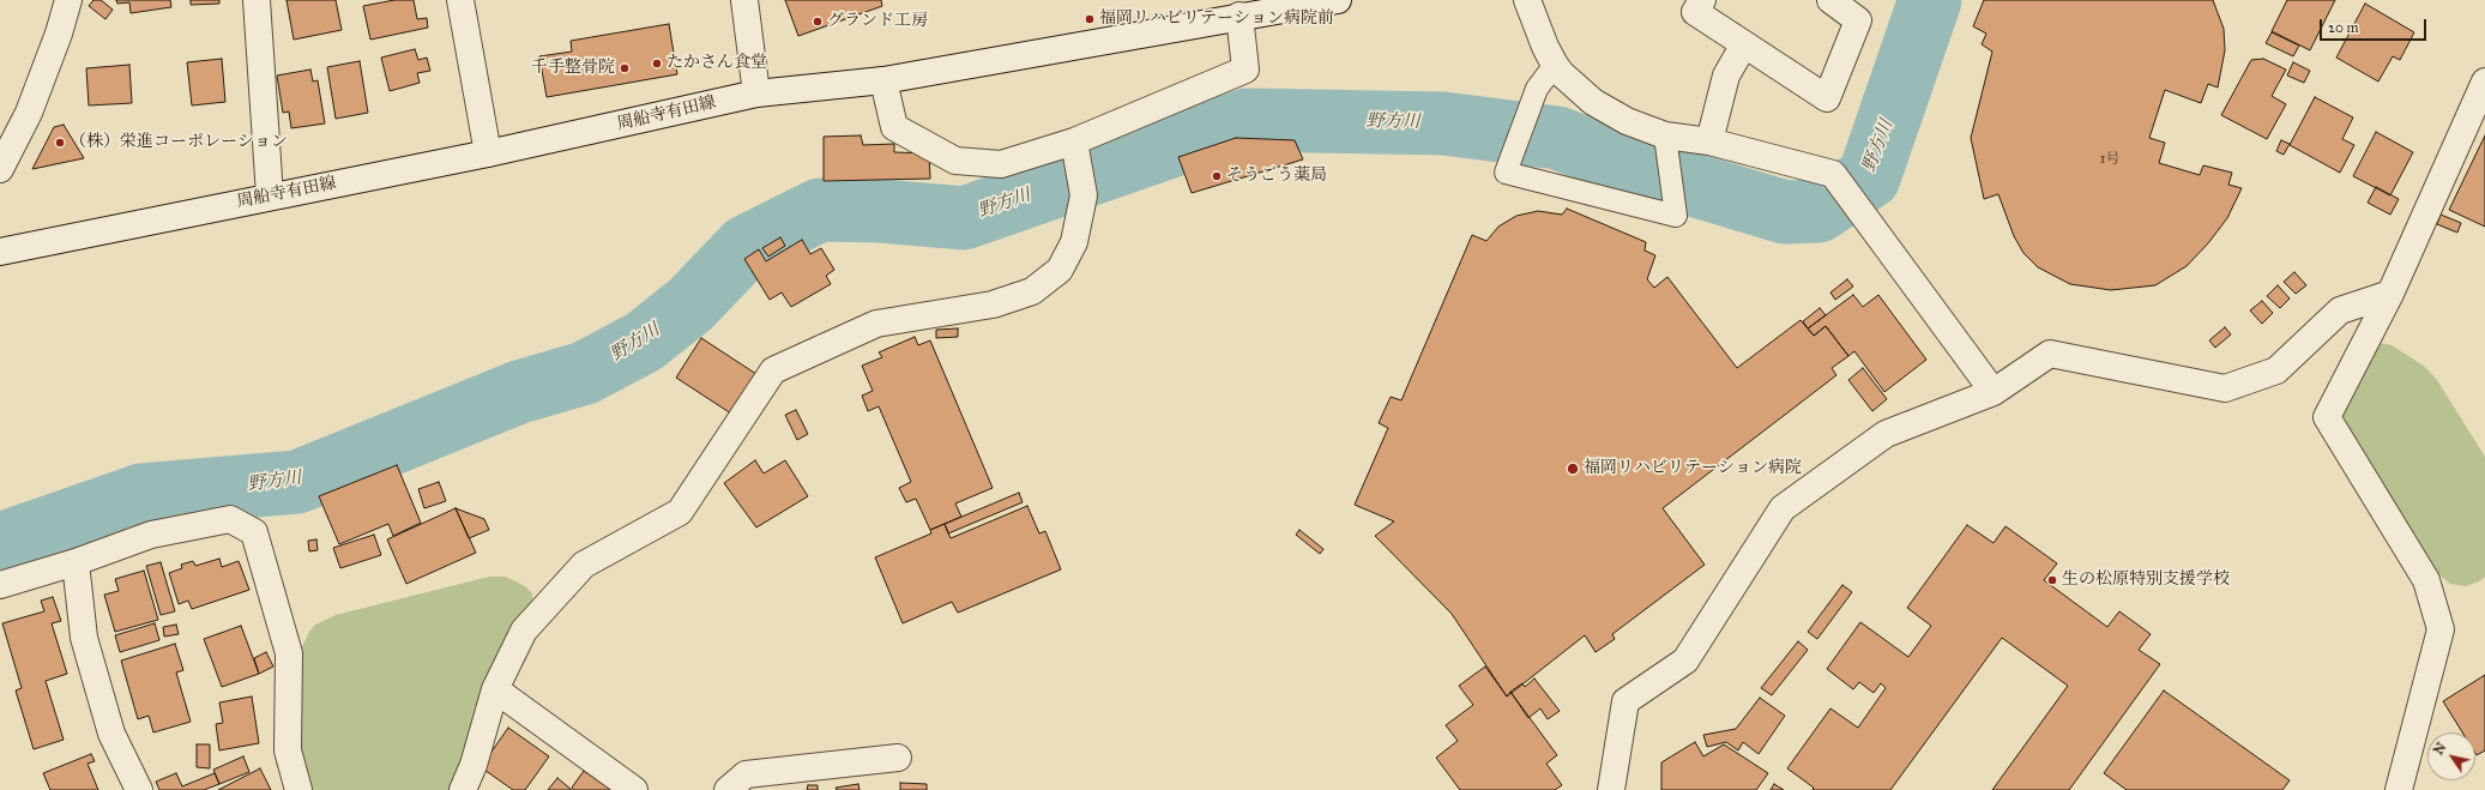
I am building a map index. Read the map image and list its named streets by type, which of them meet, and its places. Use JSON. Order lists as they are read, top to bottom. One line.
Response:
{"streets":{"street":["周船寺有田線"]},"water":["野方川"],"places":["福岡リハビリテーション病院前","グランド工房","たかさん食堂","千手整骨院","（株）栄進コーポレーション","そうごう薬局","福岡リハビリテーション病院","生の松原特別支援学校"],"house_numbers":["1号"],"scale_bar":"20 m","north":"top left"}
